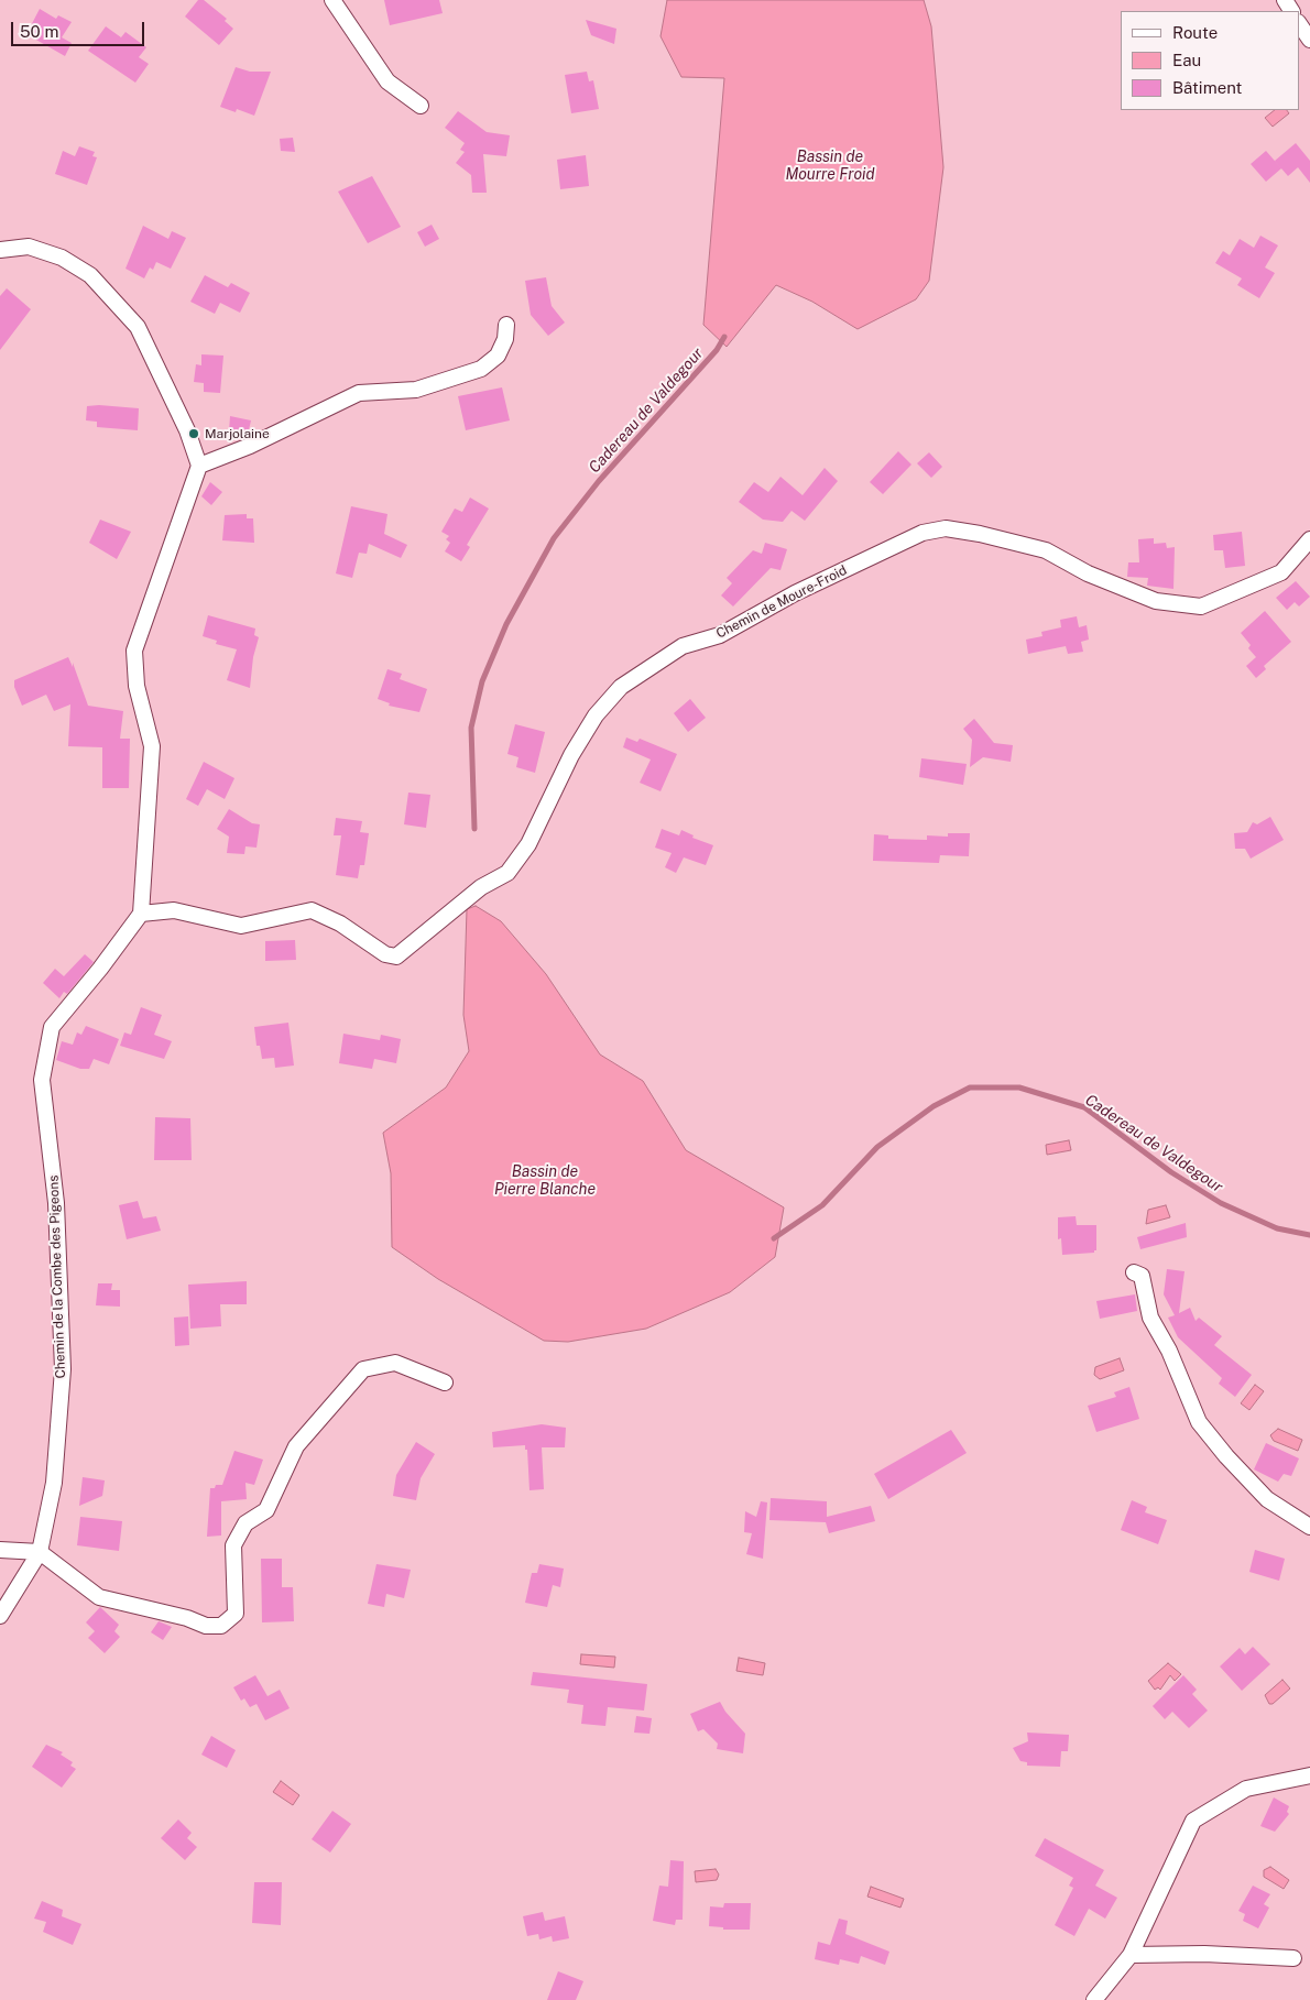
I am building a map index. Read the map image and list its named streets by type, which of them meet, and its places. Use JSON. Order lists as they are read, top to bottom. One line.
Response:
{"streets":{"street":["Chemin de Moure-Froid","Chemin de la Combe des Pigeons"]},"crossings":[["Chemin de Moure-Froid","Chemin de la Combe des Pigeons"]],"water":["Bassin de Mourre Froid","Cadereau de Valdegour","Bassin de Pierre Blanche"],"places":["Marjolaine"],"legend":["Route","Eau","Bâtiment"],"scale_bar":"50 m"}
